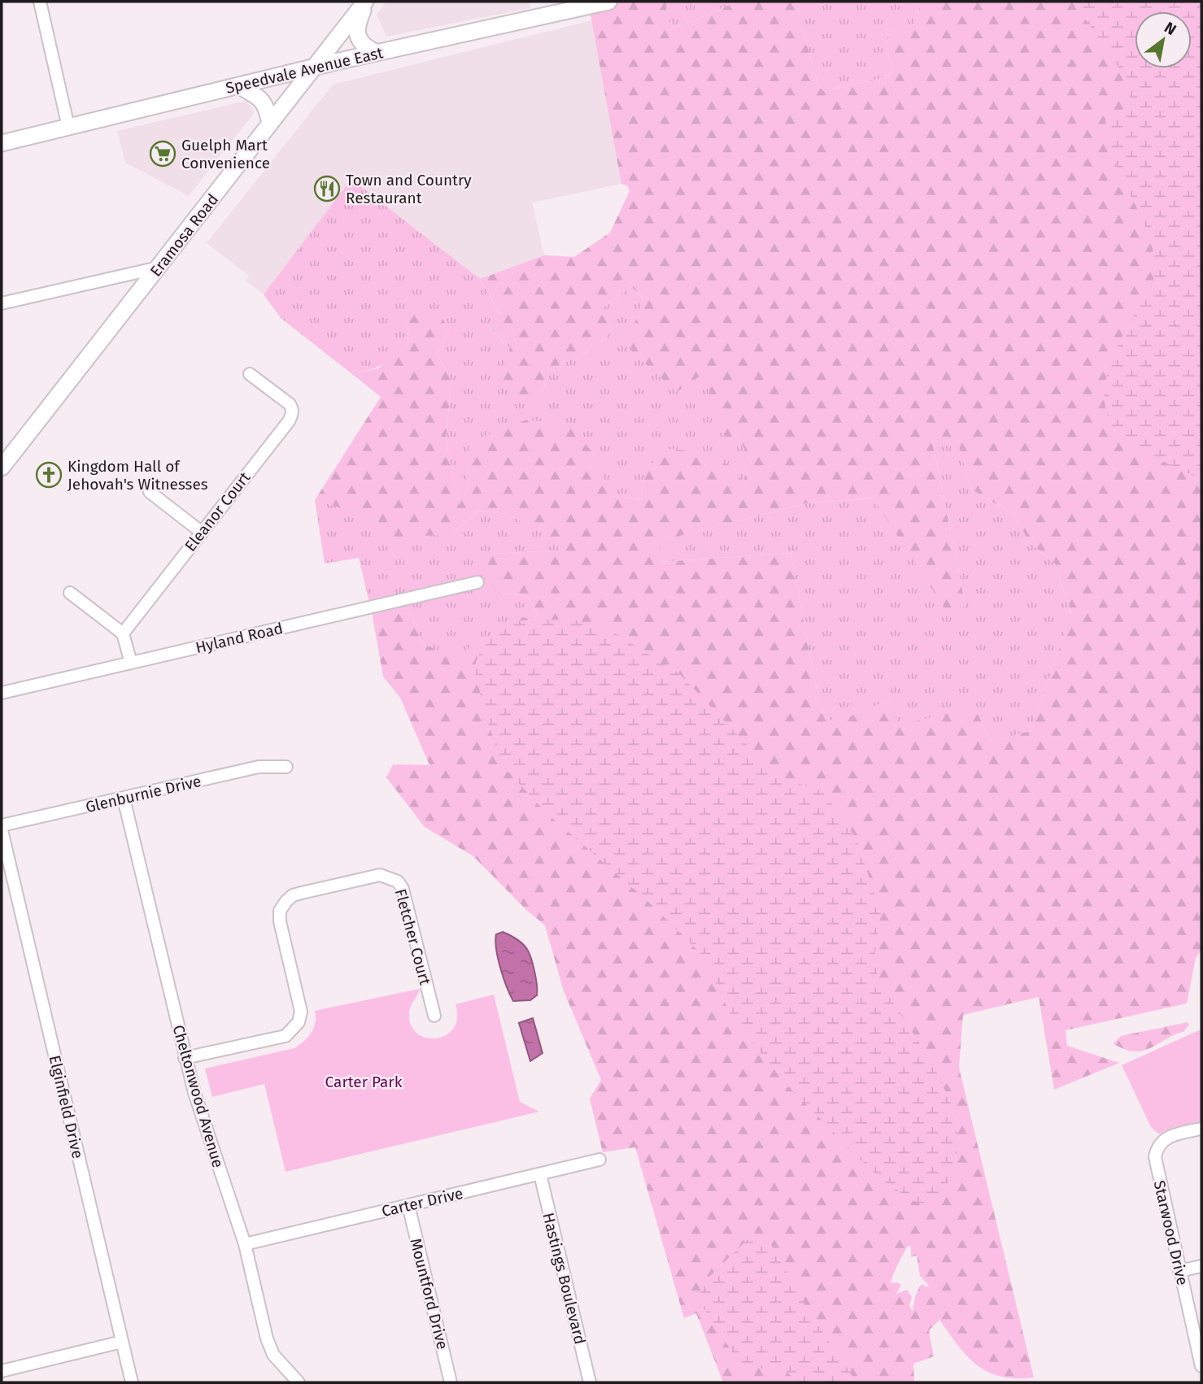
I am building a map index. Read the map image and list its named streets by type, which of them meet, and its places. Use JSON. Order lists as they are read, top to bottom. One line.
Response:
{"streets":{"main road":["Speedvale Avenue East","Eramosa Road"],"street":["Eleanor Court","Hyland Road","Glenburnie Drive","Fletcher Court","Cheltonwood Avenue","Elginfield Drive","Carter Drive","Starwood Drive","Hastings Boulevard","Mountford Drive"]},"crossings":[["Speedvale Avenue East","Eramosa Road"],["Glenburnie Drive","Cheltonwood Avenue"],["Fletcher Court","Cheltonwood Avenue"],["Cheltonwood Avenue","Carter Drive"],["Carter Drive","Hastings Boulevard"],["Carter Drive","Mountford Drive"]],"parks":["Carter Park"],"places":{"supermarket":["Guelph Mart Convenience"],"restaurant":["Town and Country Restaurant"],"church":["Kingdom Hall of Jehovah's Witnesses"]},"north":"top right"}
